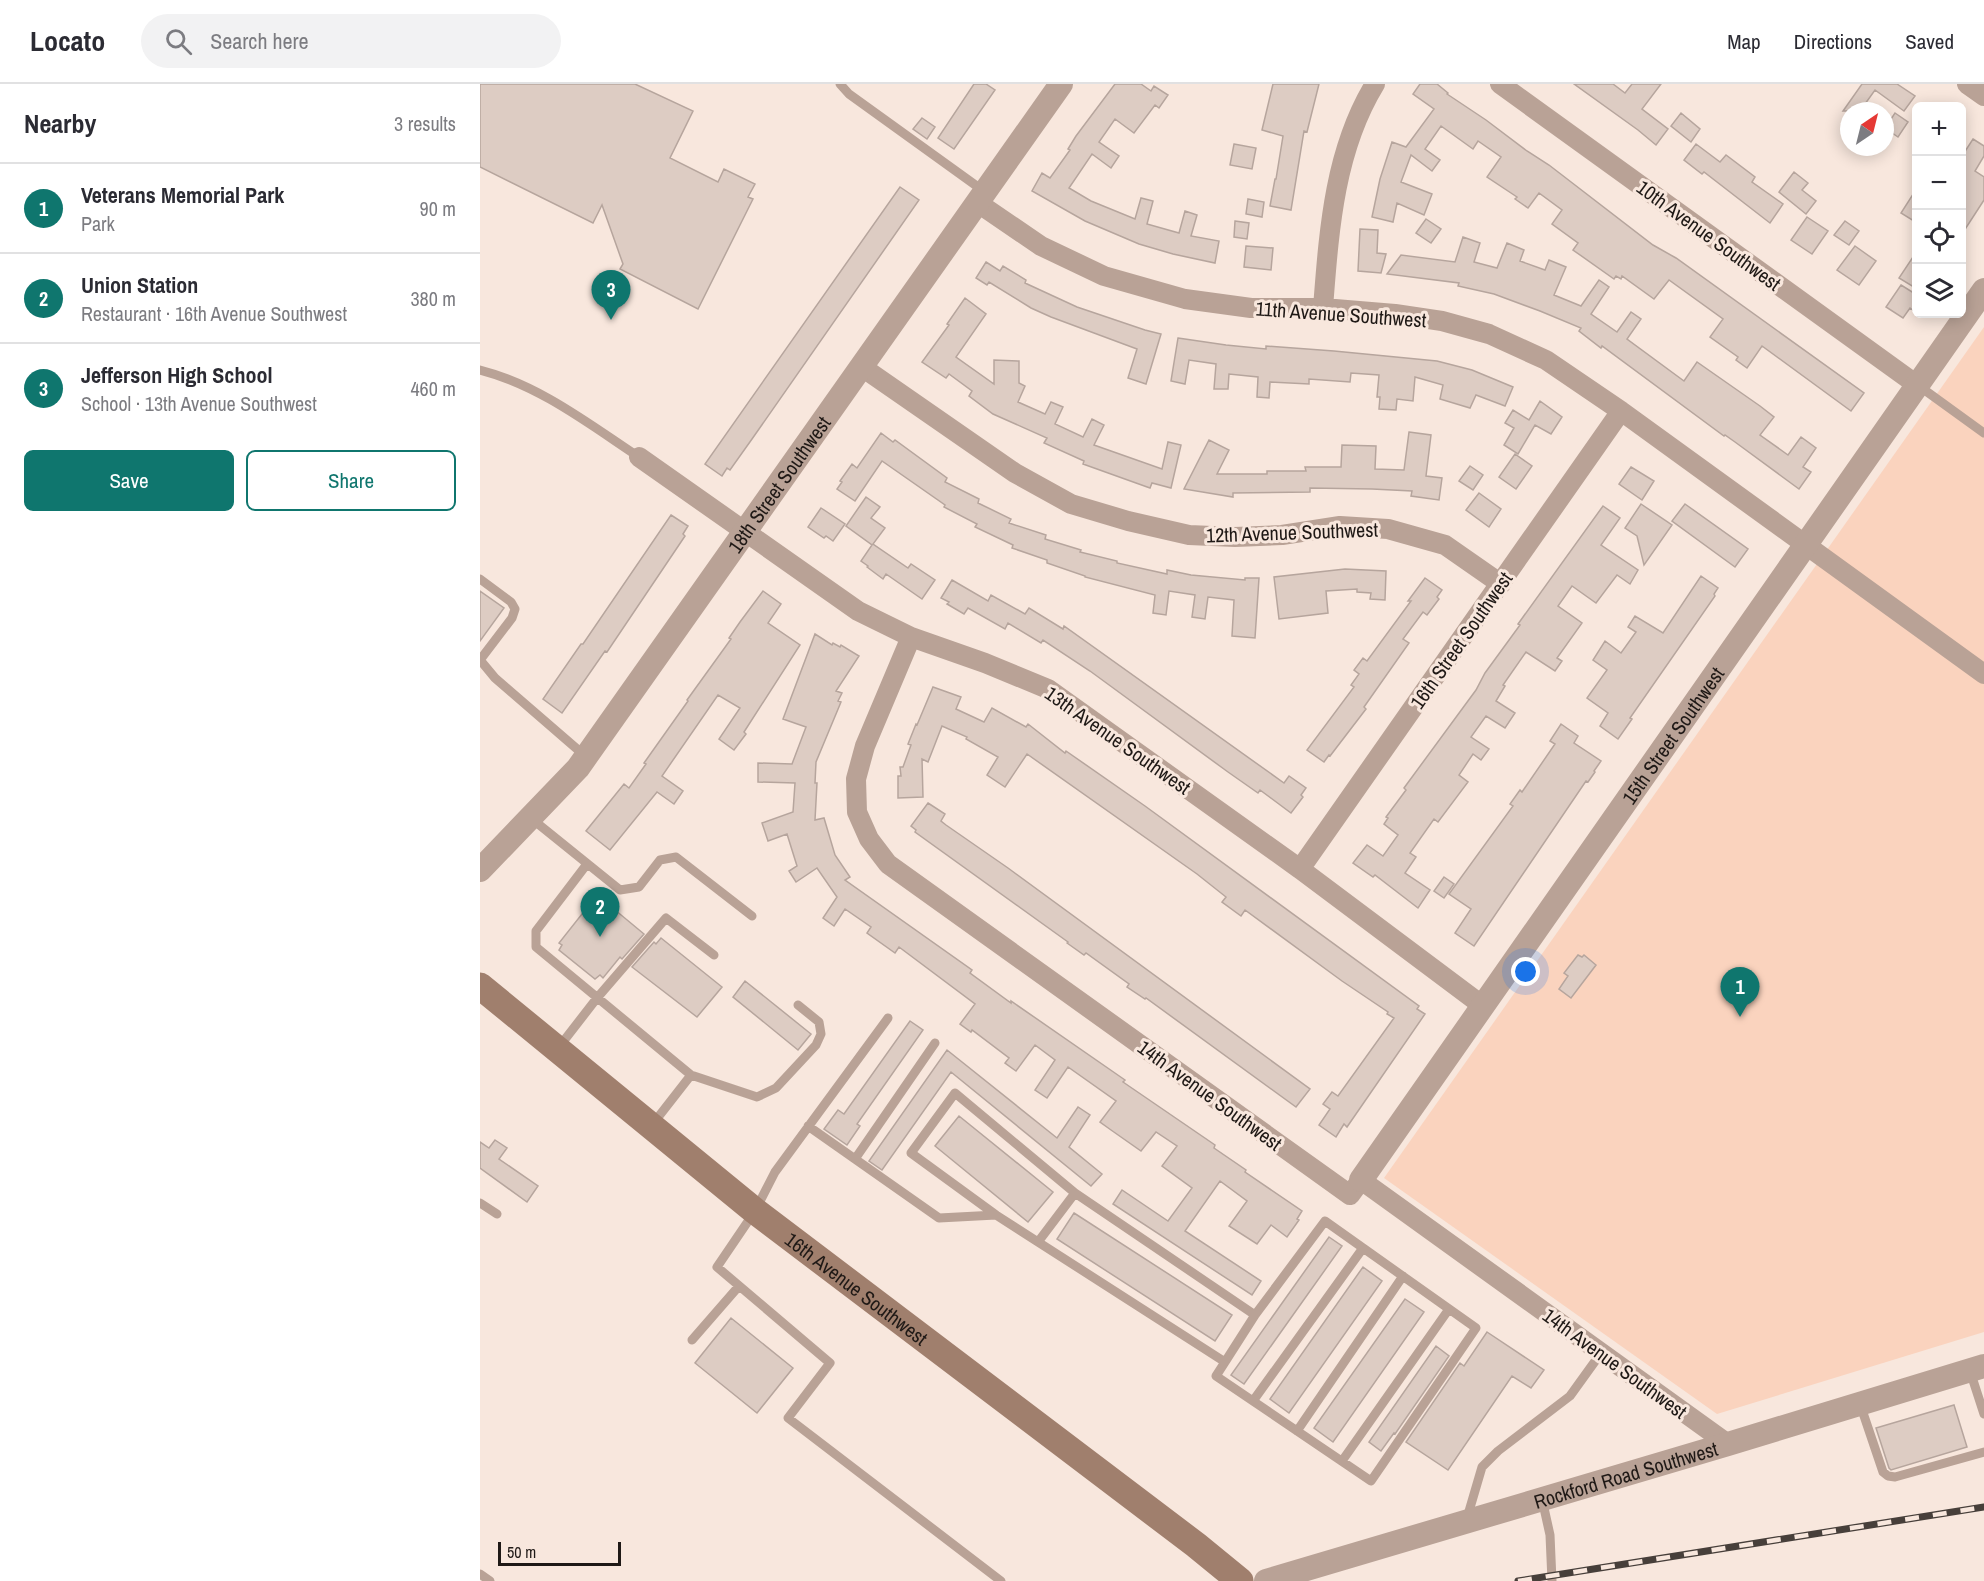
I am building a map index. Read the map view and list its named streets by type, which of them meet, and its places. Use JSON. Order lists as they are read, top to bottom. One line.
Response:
{"streets":{"main road":["16th Avenue Southwest"],"street":["10th Avenue Southwest","11th Avenue Southwest","18th Street Southwest","12th Avenue Southwest","16th Street Southwest","15th Street Southwest","13th Avenue Southwest","14th Avenue Southwest","Rockford Road Southwest"]},"crossings":[["10th Avenue Southwest","15th Street Southwest"],["11th Avenue Southwest","18th Street Southwest"],["11th Avenue Southwest","16th Street Southwest"],["11th Avenue Southwest","15th Street Southwest"],["18th Street Southwest","12th Avenue Southwest"],["18th Street Southwest","13th Avenue Southwest"],["12th Avenue Southwest","16th Street Southwest"],["16th Street Southwest","13th Avenue Southwest"],["15th Street Southwest","13th Avenue Southwest"],["15th Street Southwest","14th Avenue Southwest"],["13th Avenue Southwest","14th Avenue Southwest"],["14th Avenue Southwest","Rockford Road Southwest"]],"scale_bar":"50 m","north":"top right","page":{"header":"Locato","search":"Search here","nav":["Map","Directions","Saved"],"heading":["Nearby","3 results"],"map_buttons":["+","−"],"list":[{"mark":"1","name":"Veterans Memorial Park","note":"Park","value":"90 m"},{"mark":"2","name":"Union Station","note":"Restaurant · 16th Avenue Southwest","value":"380 m"},{"mark":"3","name":"Jefferson High School","note":"School · 13th Avenue Southwest","value":"460 m"}],"pins":["3","2","1"],"buttons":["Save","Share"],"scale":"50 m"}}
